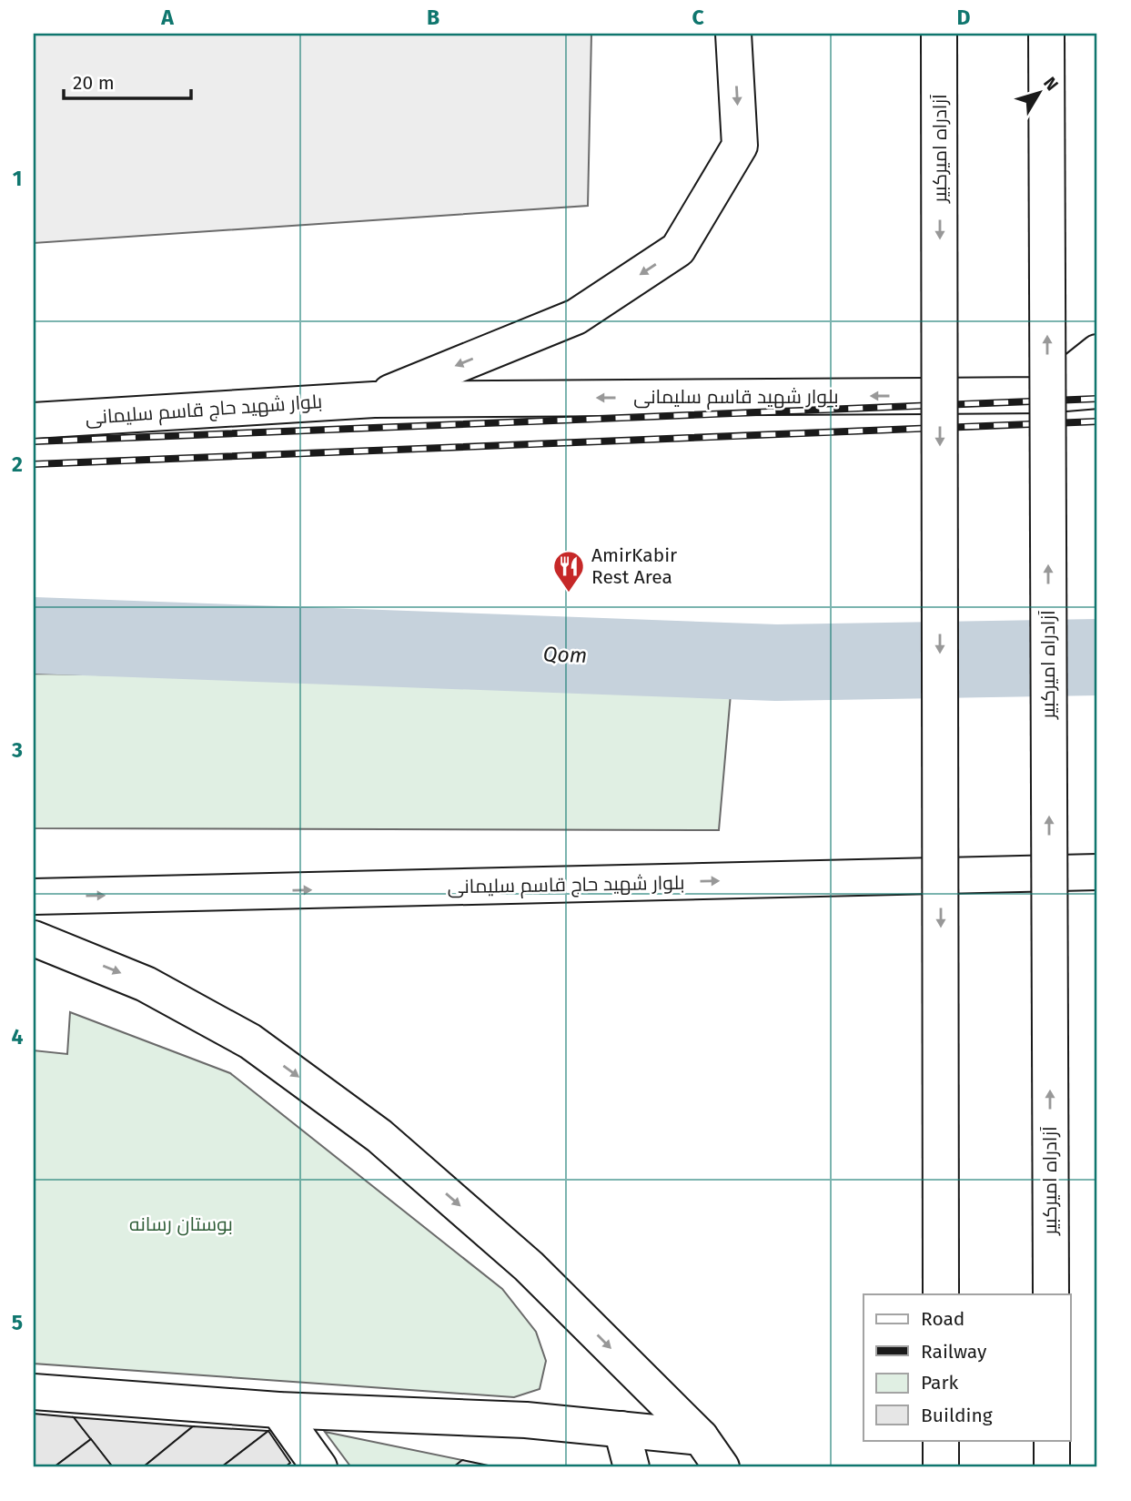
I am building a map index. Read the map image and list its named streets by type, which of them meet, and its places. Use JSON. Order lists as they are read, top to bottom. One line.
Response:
{"streets":{"main road":["آزادراه امیرکبیر","بلوار شهید قاسم سلیمانی","بلوار شهید حاج قاسم سلیمانی"]},"crossings":[["بلوار شهید قاسم سلیمانی","بلوار شهید حاج قاسم سلیمانی"]],"one_way":["بلوار شهید قاسم سلیمانی","بلوار شهید حاج قاسم سلیمانی"],"water":["Qom"],"parks":["بوستان رسانه"],"places":{"restaurant":["AmirKabir Rest Area"]},"legend":["Road","Railway","Park","Building"],"scale_bar":"20 m","north":"top right","grid":{"columns":["A","B","C","D"],"rows":["1","2","3","4","5"]}}
